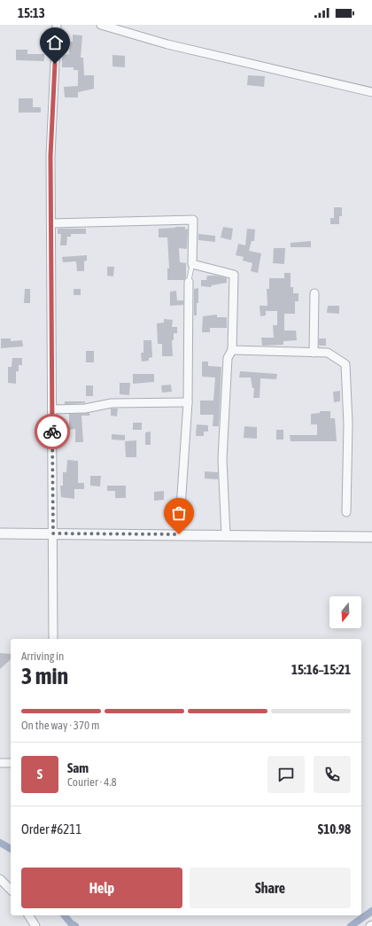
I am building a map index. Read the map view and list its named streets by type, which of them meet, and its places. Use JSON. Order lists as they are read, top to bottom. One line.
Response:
{"north":"bottom","page":{"status":"15:13","heading":["3 min","Arriving in","15:16–15:21"],"panel":["Sam","Courier · 4.8","Order #6211","$10.98"],"bar":"On the way · 370 m","round":"S","buttons":["Help","Share"]}}
